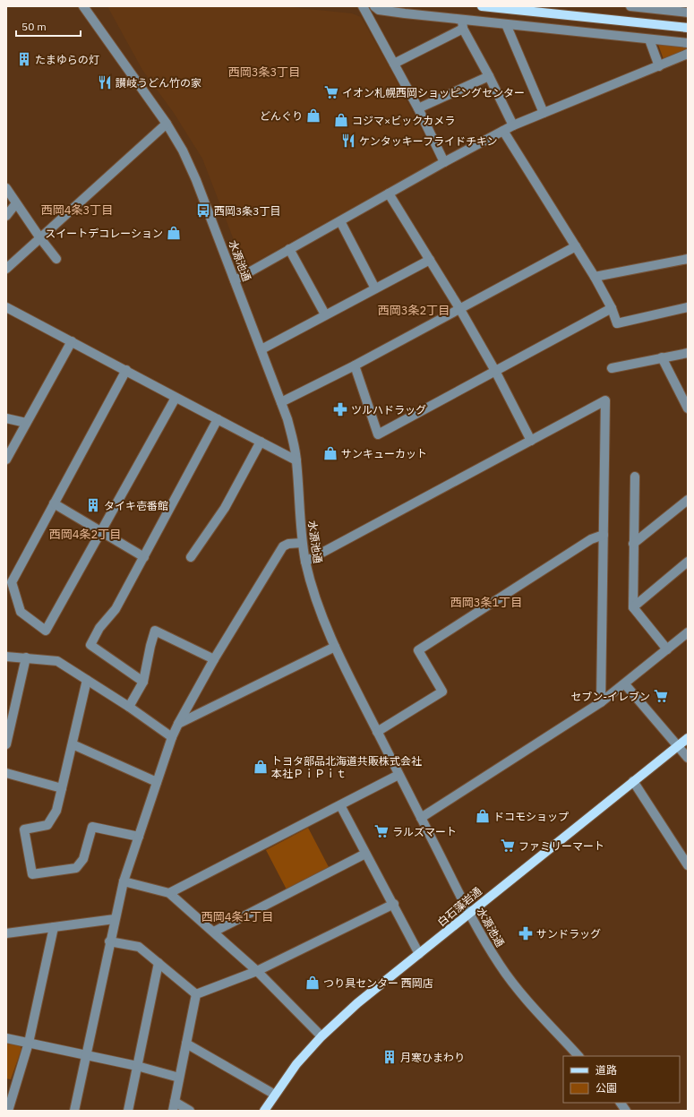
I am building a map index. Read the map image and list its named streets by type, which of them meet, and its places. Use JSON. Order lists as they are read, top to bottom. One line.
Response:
{"streets":{"main road":["白石藻岩通"],"street":["水源池通"]},"crossings":[["水源池通","白石藻岩通"]],"districts":["西岡3条3丁目","西岡4条3丁目","西岡3条2丁目","西岡4条2丁目","西岡3条1丁目","西岡4条1丁目"],"places":{"building":["たまゆらの灯","タイキ壱番館","月寒ひまわり"],"restaurant":["讃岐うどん竹の家","ケンタッキーフライドチキン"],"supermarket":["イオン札幌西岡ショッピングセンター","セブン-イレブン","ラルズマート","ファミリーマート"],"shop":["どんぐり","コジマ×ビックカメラ","スイートデコレーション","サンキューカット","トヨタ部品北海道共販株式会社 本社ＰｉＰｉｔ","ドコモショップ","つり具センター 西岡店"],"bus stop":["西岡3条3丁目"],"pharmacy":["ツルハドラッグ","サンドラッグ"]},"legend":["道路","公園"],"scale_bar":"50 m"}
